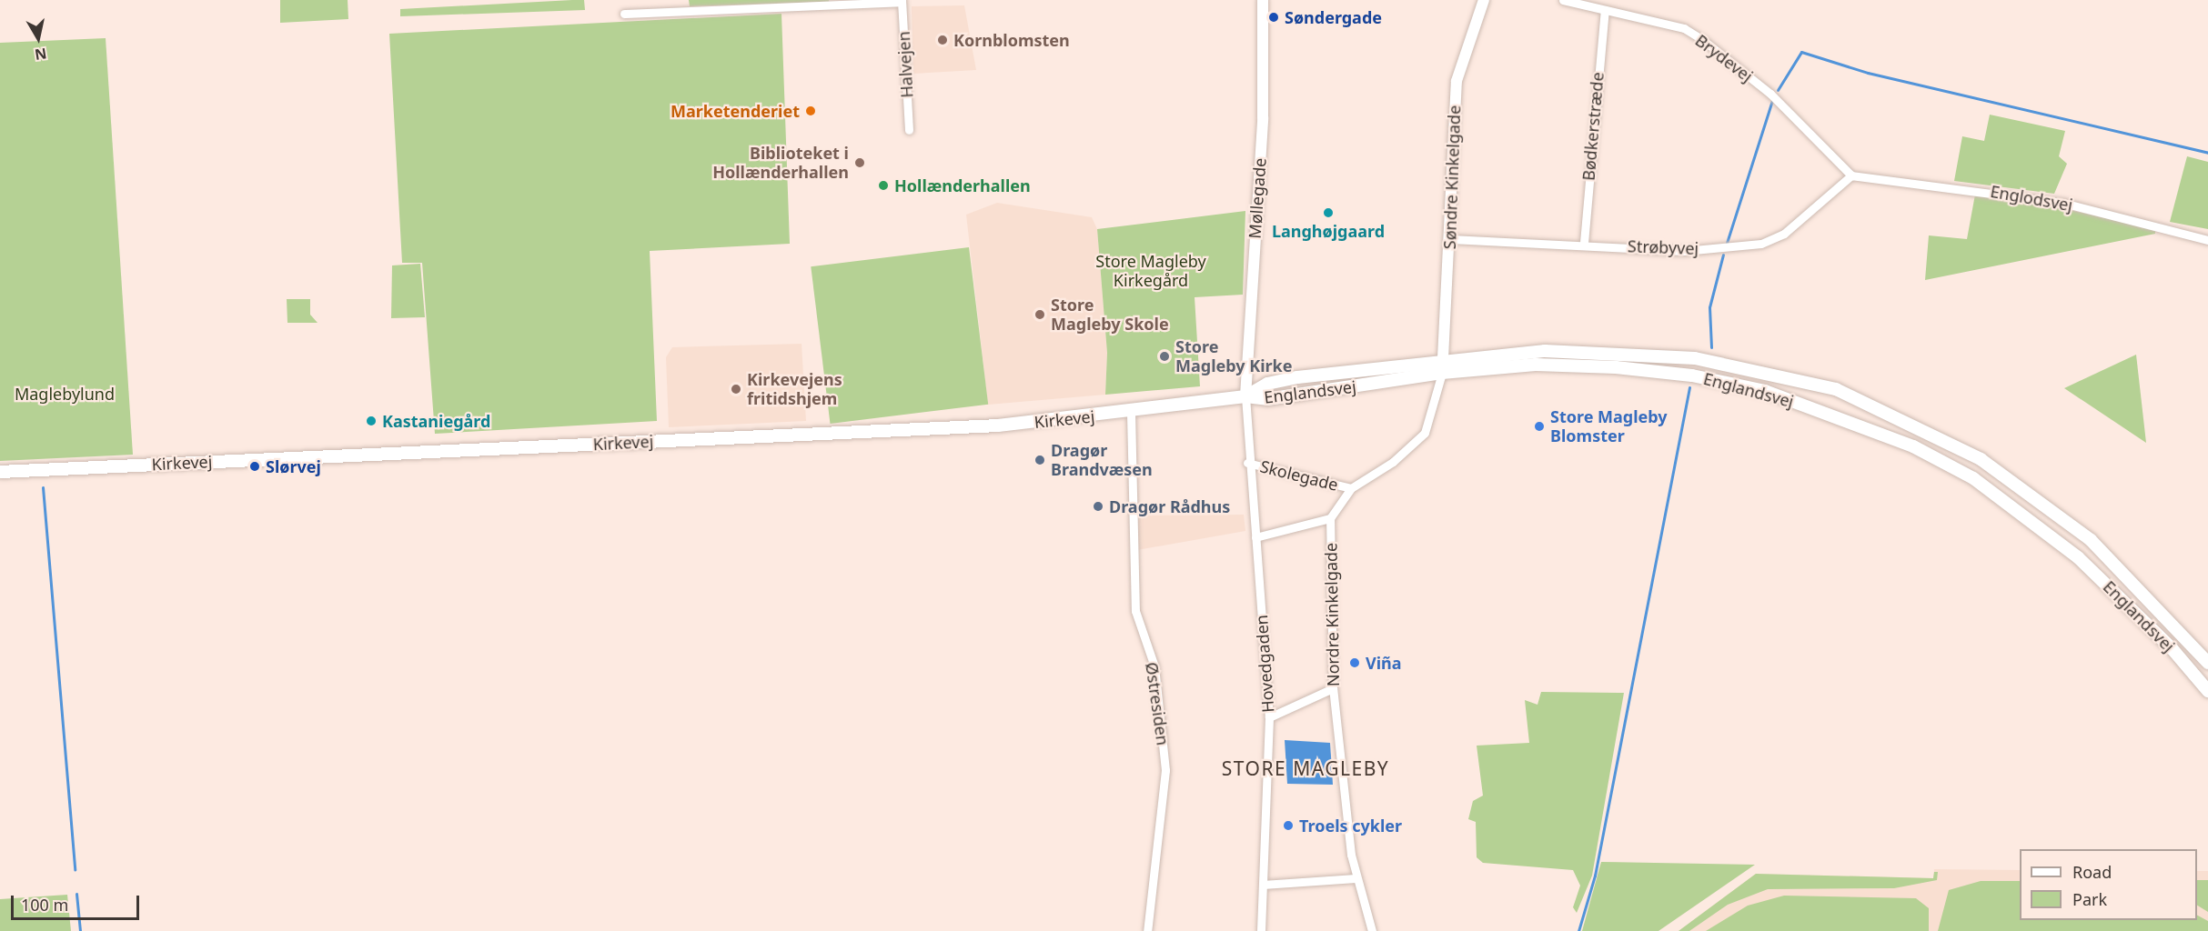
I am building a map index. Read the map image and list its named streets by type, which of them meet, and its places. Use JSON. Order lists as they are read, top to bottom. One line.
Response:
{"streets":{"main road":["Englandsvej","Kirkevej"],"street":["Brydevej","Halvejen","Bødkerstræde","Søndre Kinkelgade","Møllegade","Englodsvej","Strøbyvej","Skolegade","Nordre Kinkelgade","Hovedgaden","Østresiden"]},"crossings":[["Brydevej","Bødkerstræde"],["Brydevej","Englodsvej"],["Brydevej","Strøbyvej"],["Bødkerstræde","Strøbyvej"],["Søndre Kinkelgade","Strøbyvej"],["Søndre Kinkelgade","Englandsvej"],["Møllegade","Englandsvej"],["Møllegade","Kirkevej"],["Møllegade","Hovedgaden"],["Englodsvej","Strøbyvej"],["Englandsvej","Kirkevej"],["Englandsvej","Nordre Kinkelgade"],["Englandsvej","Hovedgaden"],["Kirkevej","Hovedgaden"],["Kirkevej","Østresiden"],["Skolegade","Nordre Kinkelgade"],["Skolegade","Hovedgaden"]],"districts":["STORE MAGLEBY"],"parks":["Store Magleby Kirkegård","Maglebylund"],"places":["Søndergade","Kornblomsten","Marketenderiet","Biblioteket i Hollænderhallen","Hollænderhallen","Langhøjgaard","Store Magleby Skole","Store Magleby Kirke","Kirkevejens fritidshjem","Kastaniegård","Store Magleby Blomster","Dragør Brandvæsen","Slørvej","Dragør Rådhus","Viña","Troels cykler"],"legend":["Road","Park"],"scale_bar":"100 m","north":"bottom"}
